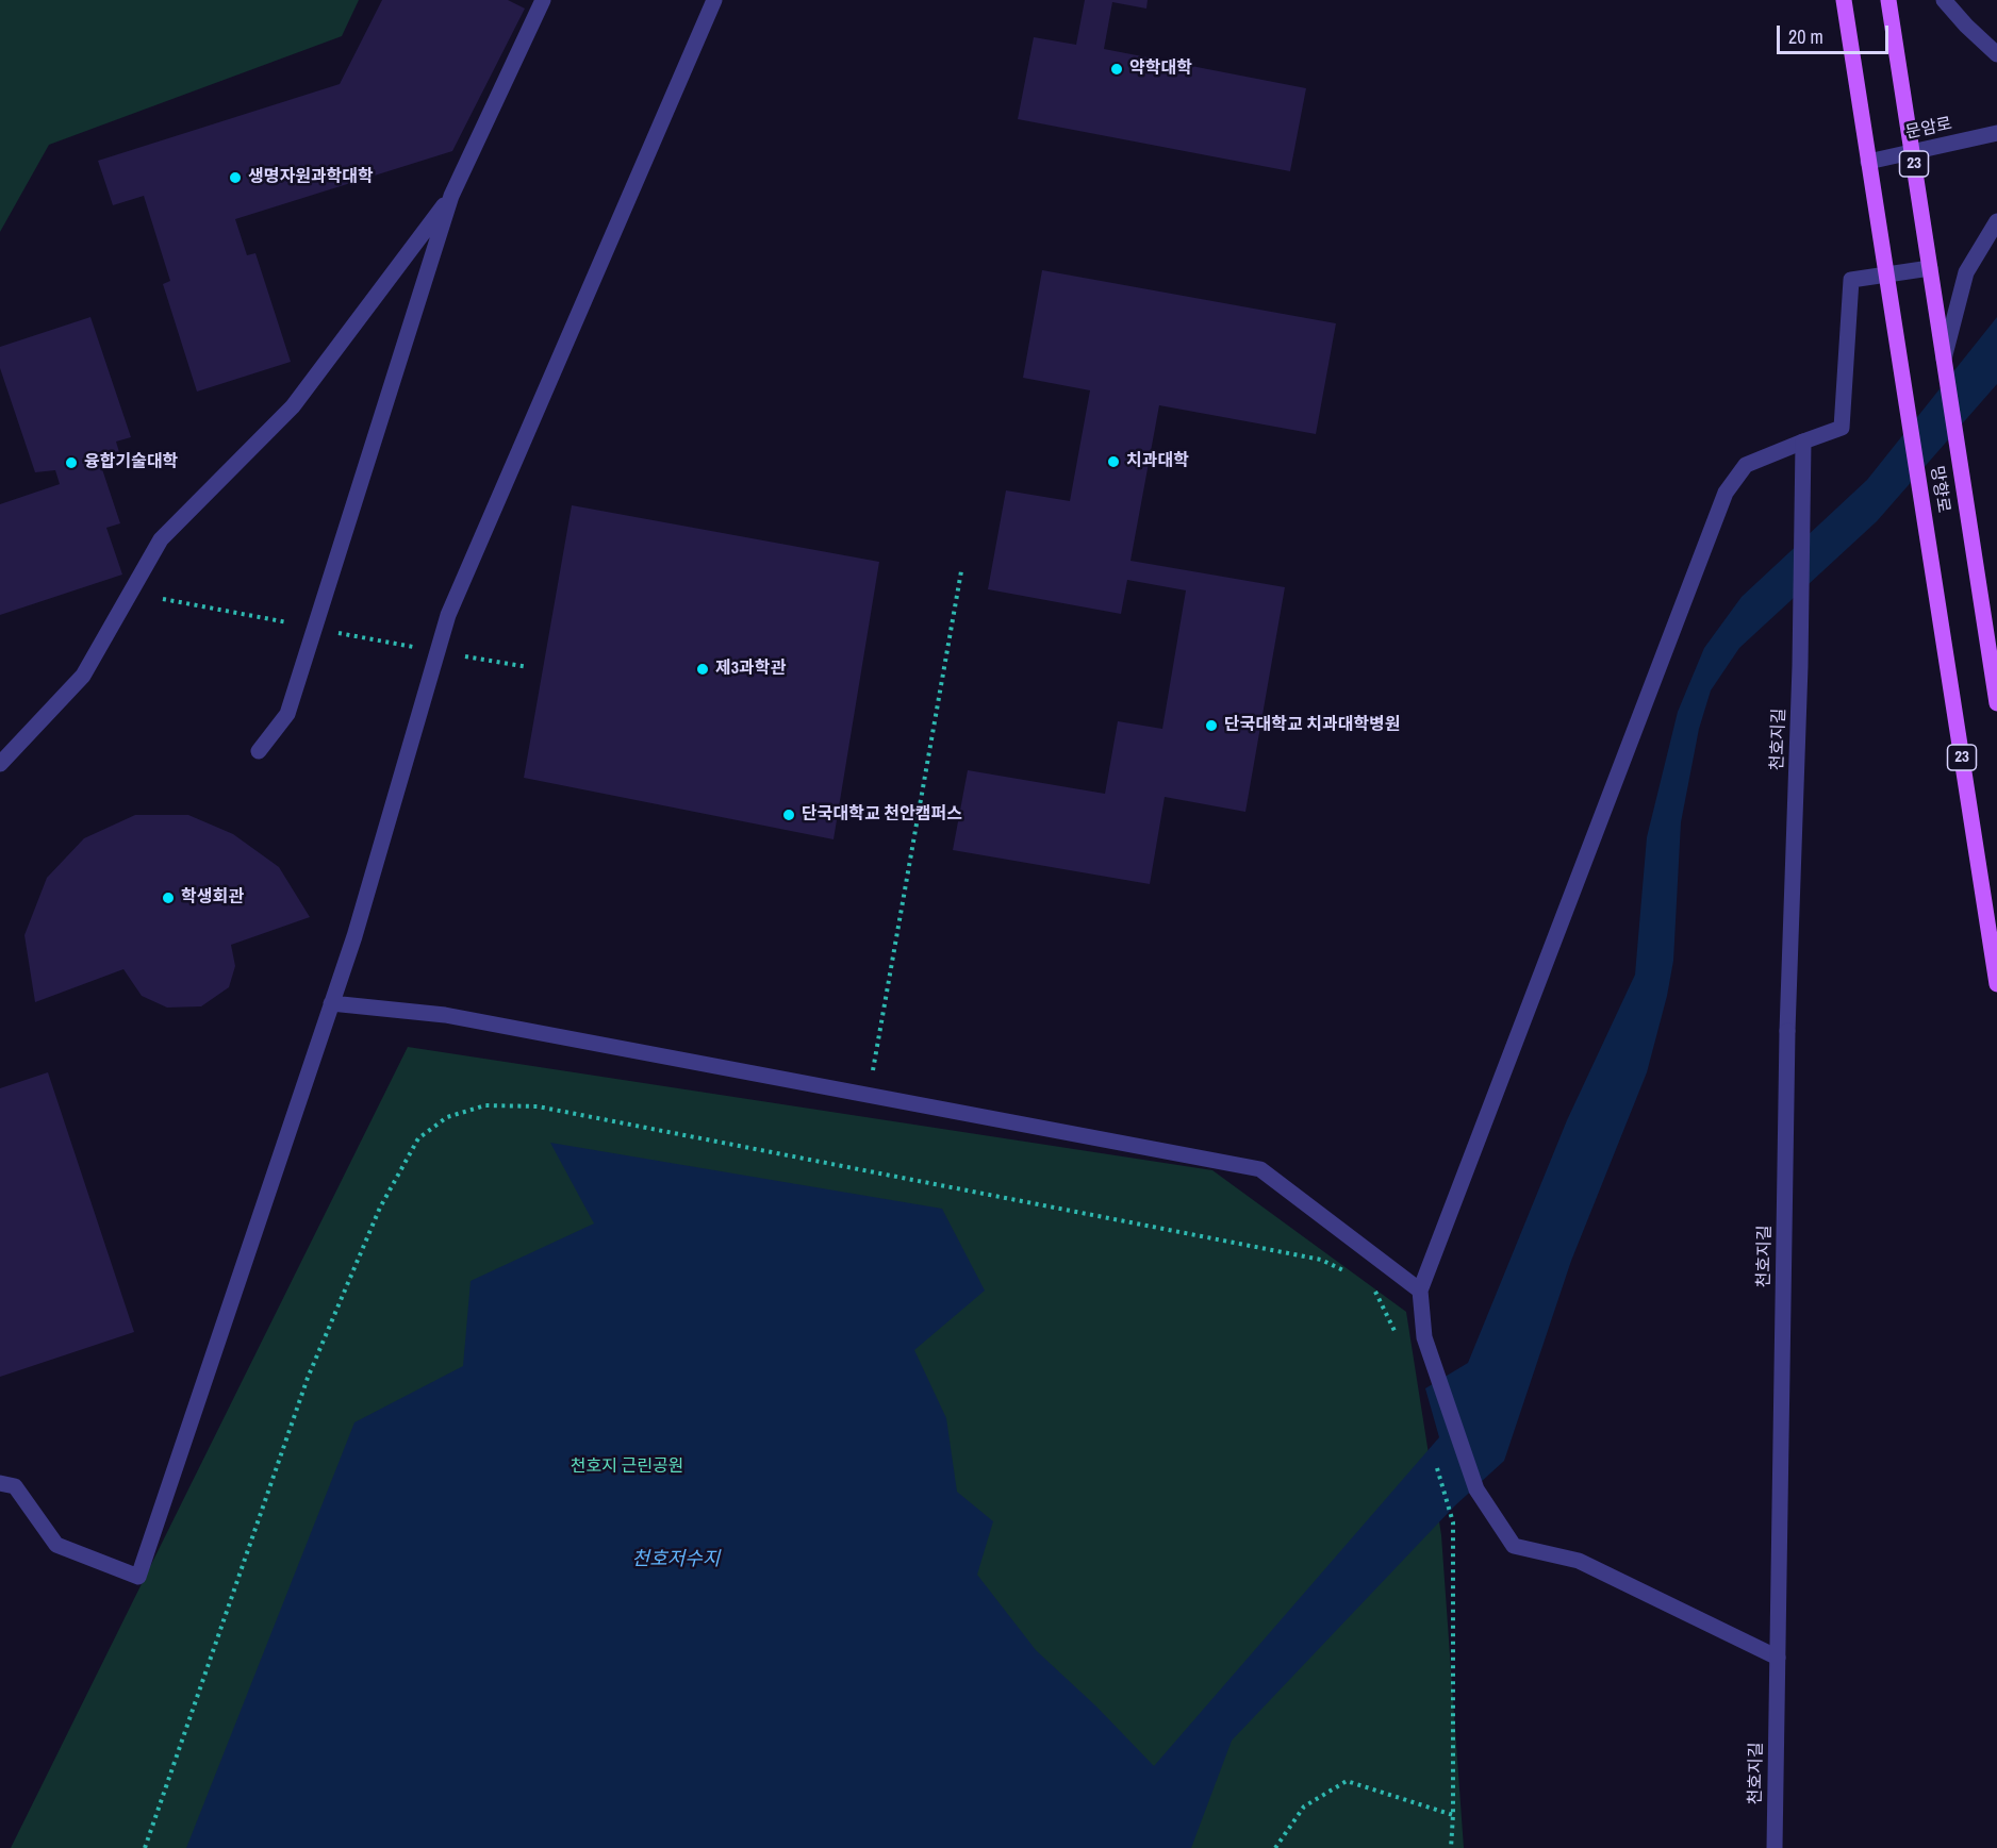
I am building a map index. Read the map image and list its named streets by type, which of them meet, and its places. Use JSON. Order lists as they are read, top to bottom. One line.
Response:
{"streets":{"main road":["23","망향로"],"street":["문암로","천호지길"]},"crossings":[["문암로","망향로"]],"water":["천호저수지"],"parks":["천호지 근린공원"],"places":["약학대학","생명자원과학대학","치과대학","융합기술대학","제3과학관","단국대학교 치과대학병원","단국대학교 천안캠퍼스","학생회관"],"scale_bar":"20 m"}
